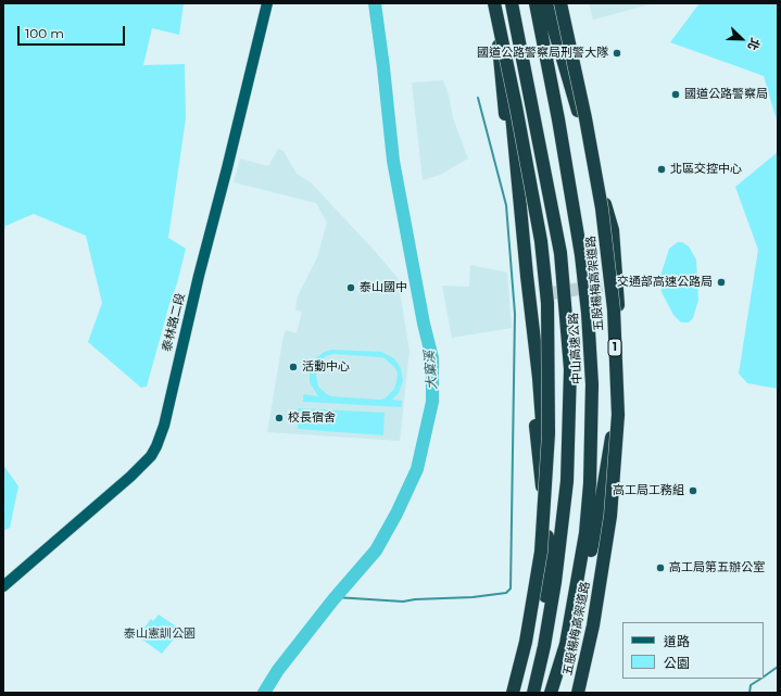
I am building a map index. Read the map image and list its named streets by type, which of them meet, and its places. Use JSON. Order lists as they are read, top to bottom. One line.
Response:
{"streets":{"highway":["五股楊梅高架道路","1","中山高速公路"],"main road":["泰林路二段"]},"water":["大窠溪"],"parks":["泰山憲訓公園"],"places":["國道公路警察局刑警大隊","國道公路警察局","北區交控中心","交通部高速公路局","泰山國中","活動中心","校長宿舍","高工局工務組","高工局第五辦公室"],"legend":["道路","公園"],"scale_bar":"100 m","north":"bottom right"}
